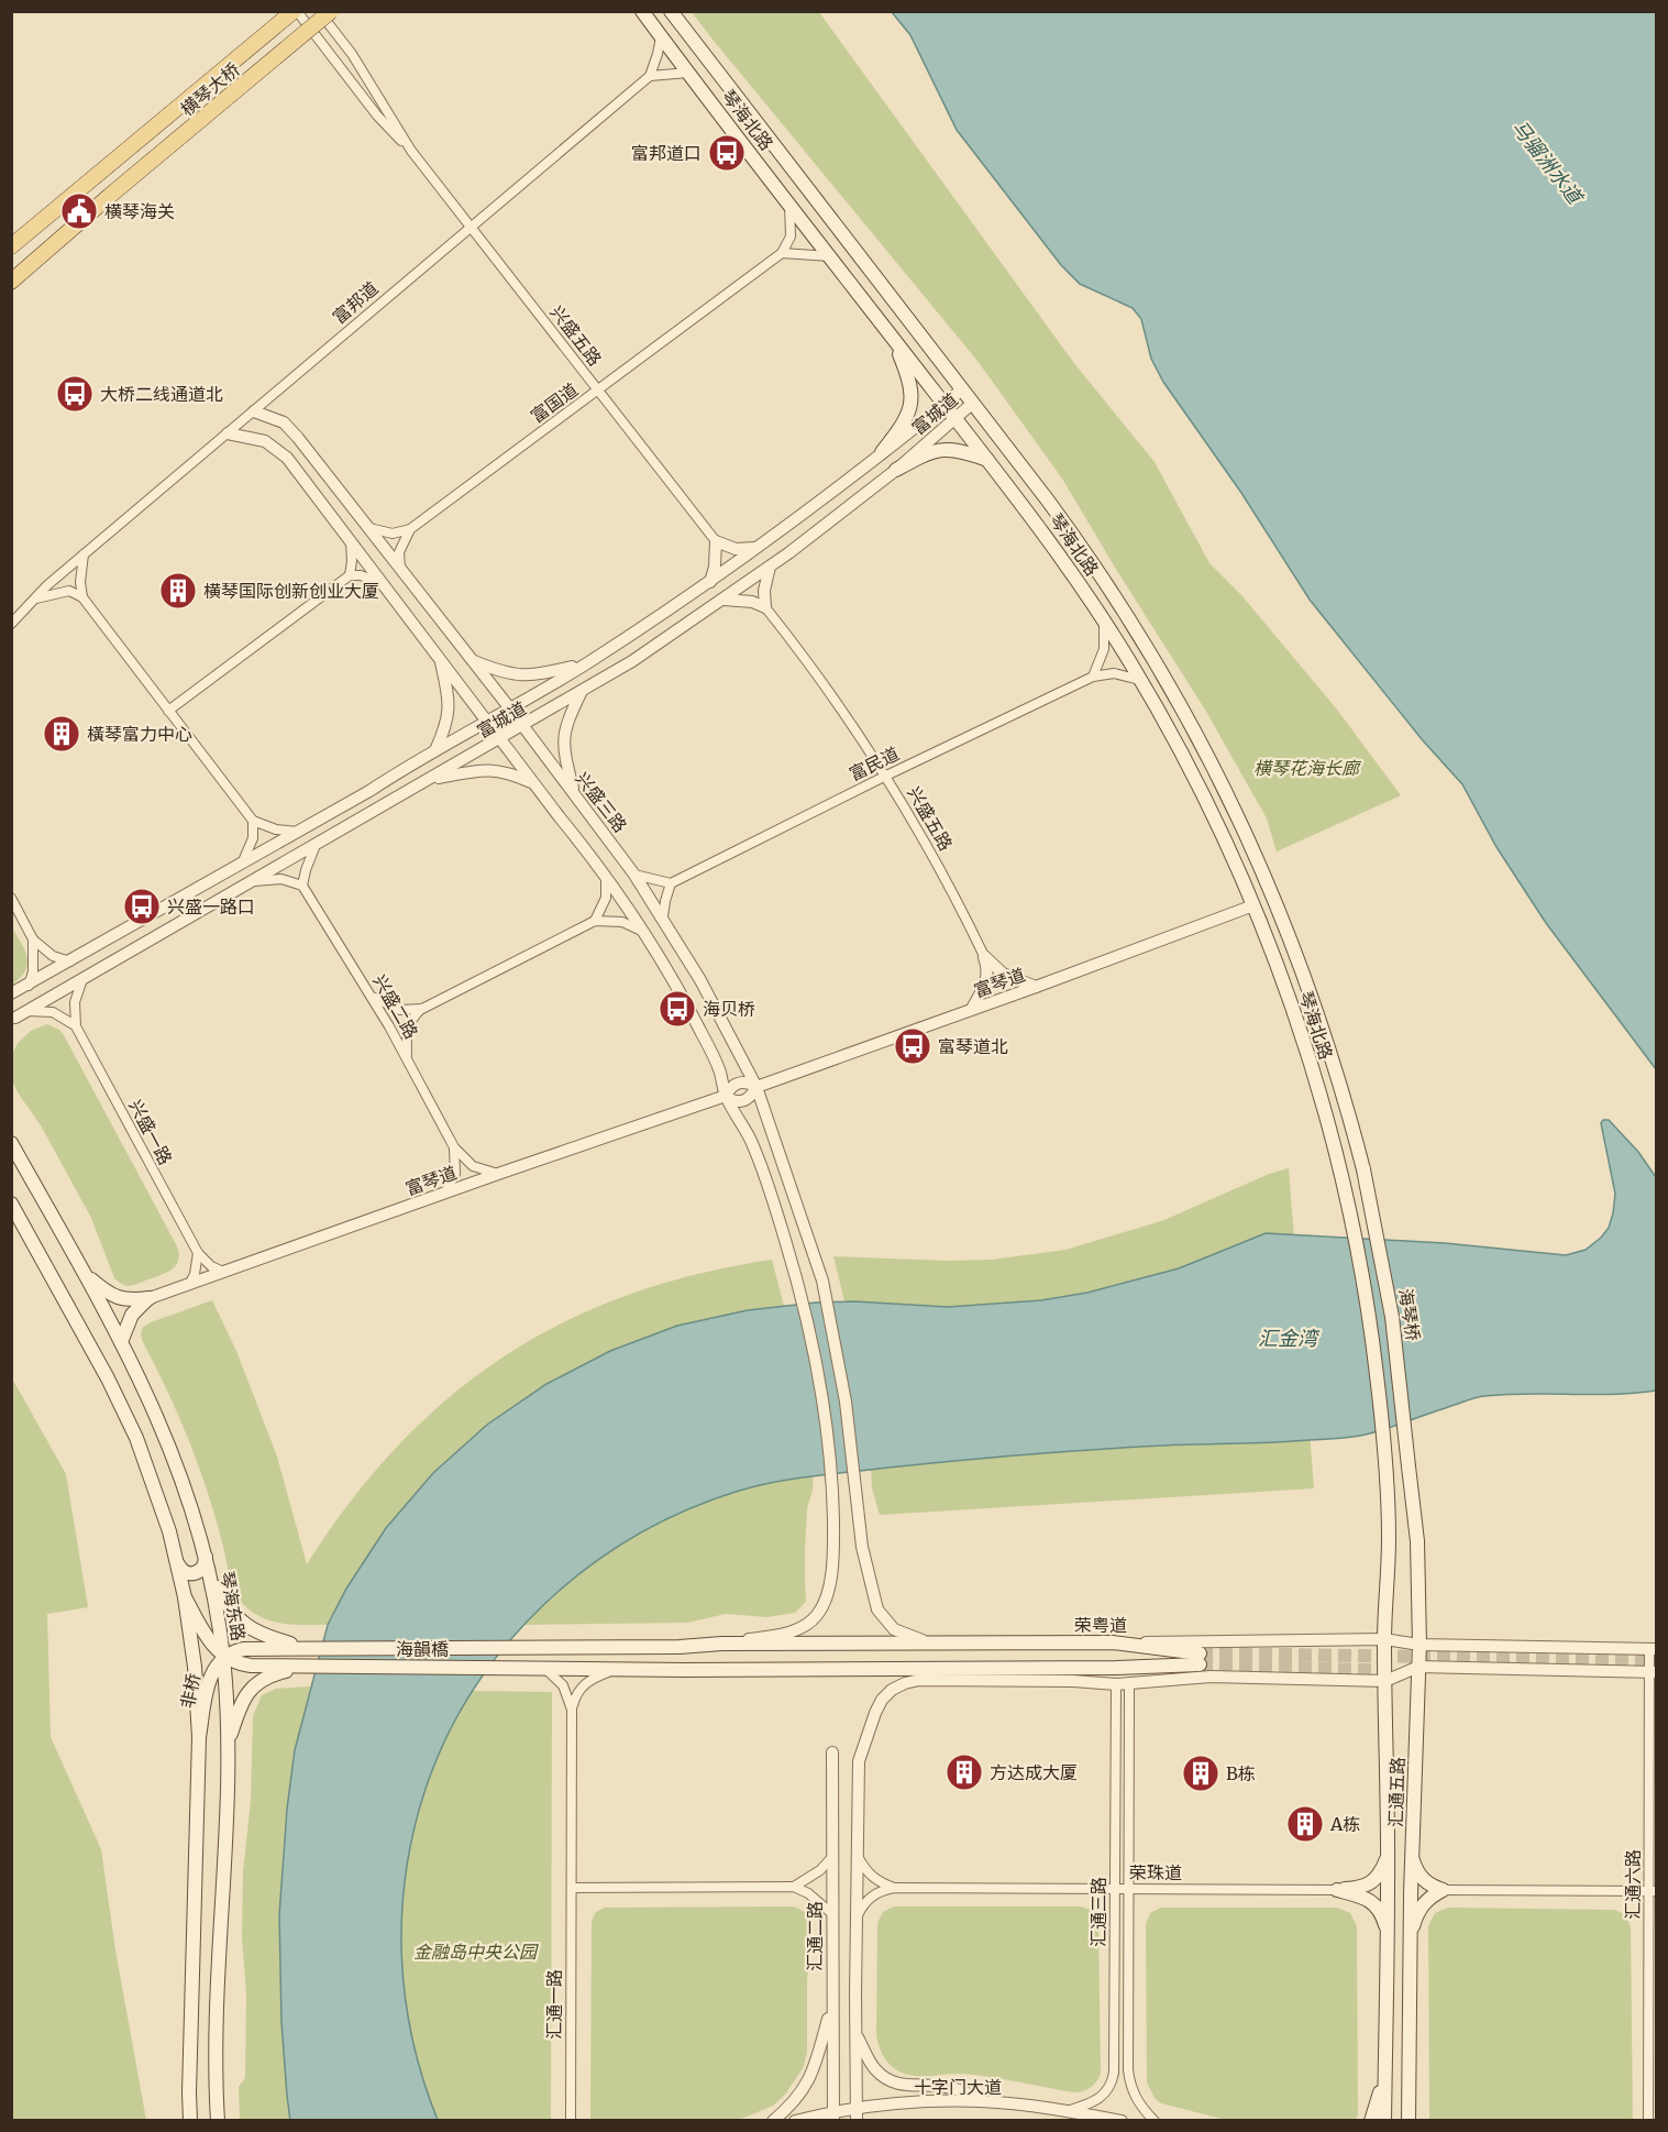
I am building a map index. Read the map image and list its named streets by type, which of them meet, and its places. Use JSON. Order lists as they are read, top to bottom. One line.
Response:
{"streets":{"main road":["横琴大桥","琴海北路","海琴桥","琴海东路","荣粤道","海韻橋","非桥","汇通五路"],"street":["富邦道","兴盛五路","富国道","富城道","富民道","兴盛三路","富琴道","兴盛二路","兴盛一路","荣珠道","汇通六路","汇通三路","汇通二路","汇通一路","十字门大道"]},"crossings":[["琴海北路","富城道"],["琴海北路","富琴道"],["琴海北路","海琴桥"],["琴海北路","汇通五路"],["富邦道","兴盛五路"],["富邦道","兴盛三路"],["兴盛五路","富国道"],["兴盛五路","富民道"],["富城道","兴盛三路"],["兴盛三路","富琴道"],["兴盛三路","荣粤道"],["富琴道","兴盛二路"],["富琴道","兴盛一路"],["海琴桥","汇通五路"],["琴海东路","非桥"],["荣粤道","海韻橋"],["荣粤道","汇通五路"],["荣粤道","汇通六路"],["荣珠道","汇通三路"],["汇通三路","十字门大道"],["汇通二路","十字门大道"]],"water":["马骝洲水道","汇金湾"],"parks":["横琴花海长廊","金融岛中央公园"],"places":{"bus stop":["富邦道口","大桥二线通道北","兴盛一路口","海贝桥","富琴道北"],"public building":["横琴海关"],"building":["横琴国际创新创业大厦","橫琴富力中心","方达成大厦","B栋","A栋"]}}
